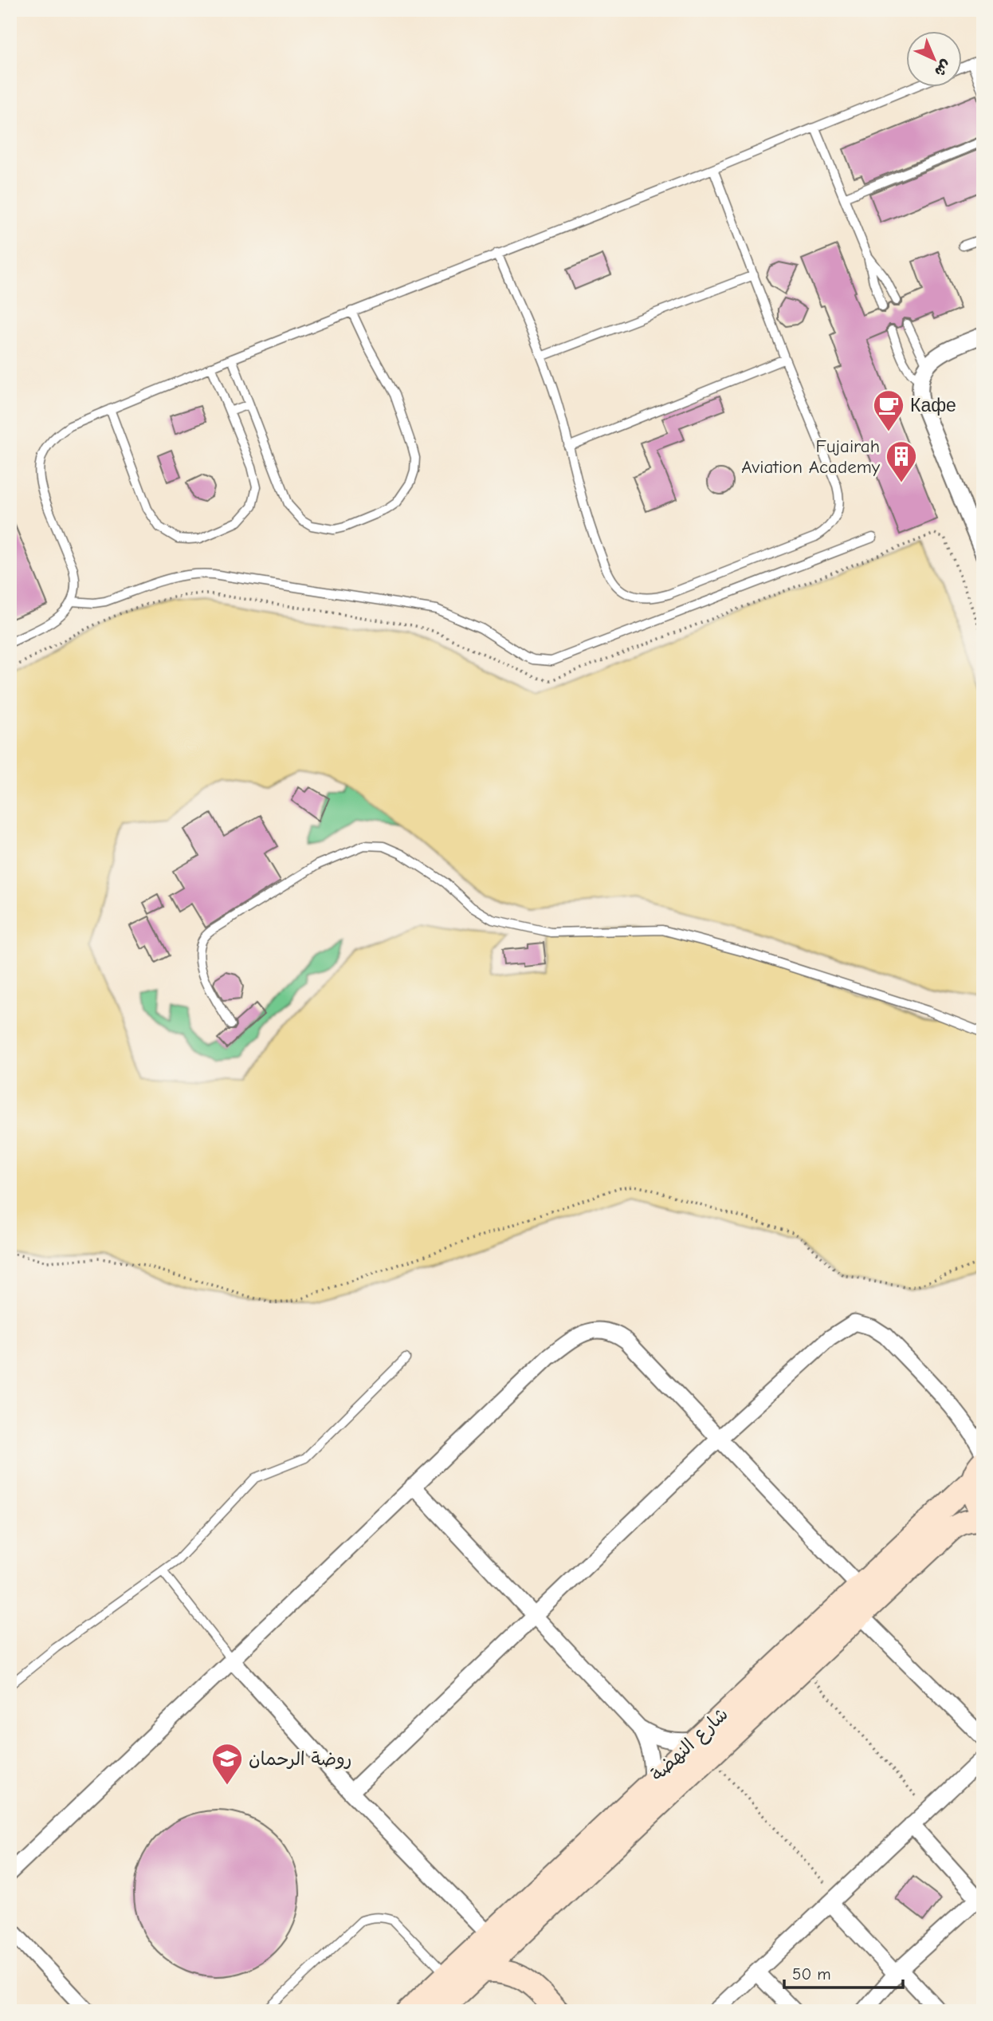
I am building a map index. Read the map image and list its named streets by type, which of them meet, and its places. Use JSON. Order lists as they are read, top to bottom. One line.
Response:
{"streets":{"street":["شارع النهضة"]},"places":{"cafe":["Кафе"],"building":["Fujairah Aviation Academy"],"school or university":["روضة الرحمان"]},"scale_bar":"50 m","north":"bottom right"}
